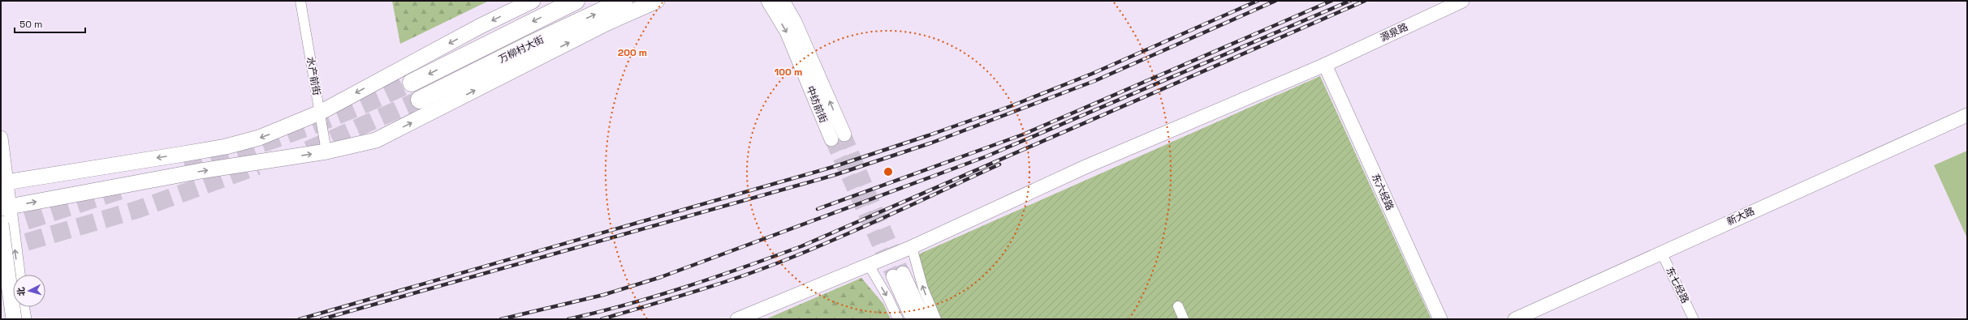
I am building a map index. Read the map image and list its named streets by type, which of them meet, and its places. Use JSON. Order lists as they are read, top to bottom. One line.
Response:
{"streets":{"highway":["万柳村大街"],"street":["源泉路","水产前街","中纺前街","东六经路","新大路","东七经路"]},"crossings":[["源泉路","东六经路"],["新大路","东七经路"]],"scale_bar":"50 m","north":"left","rings":["200 m","100 m"]}
